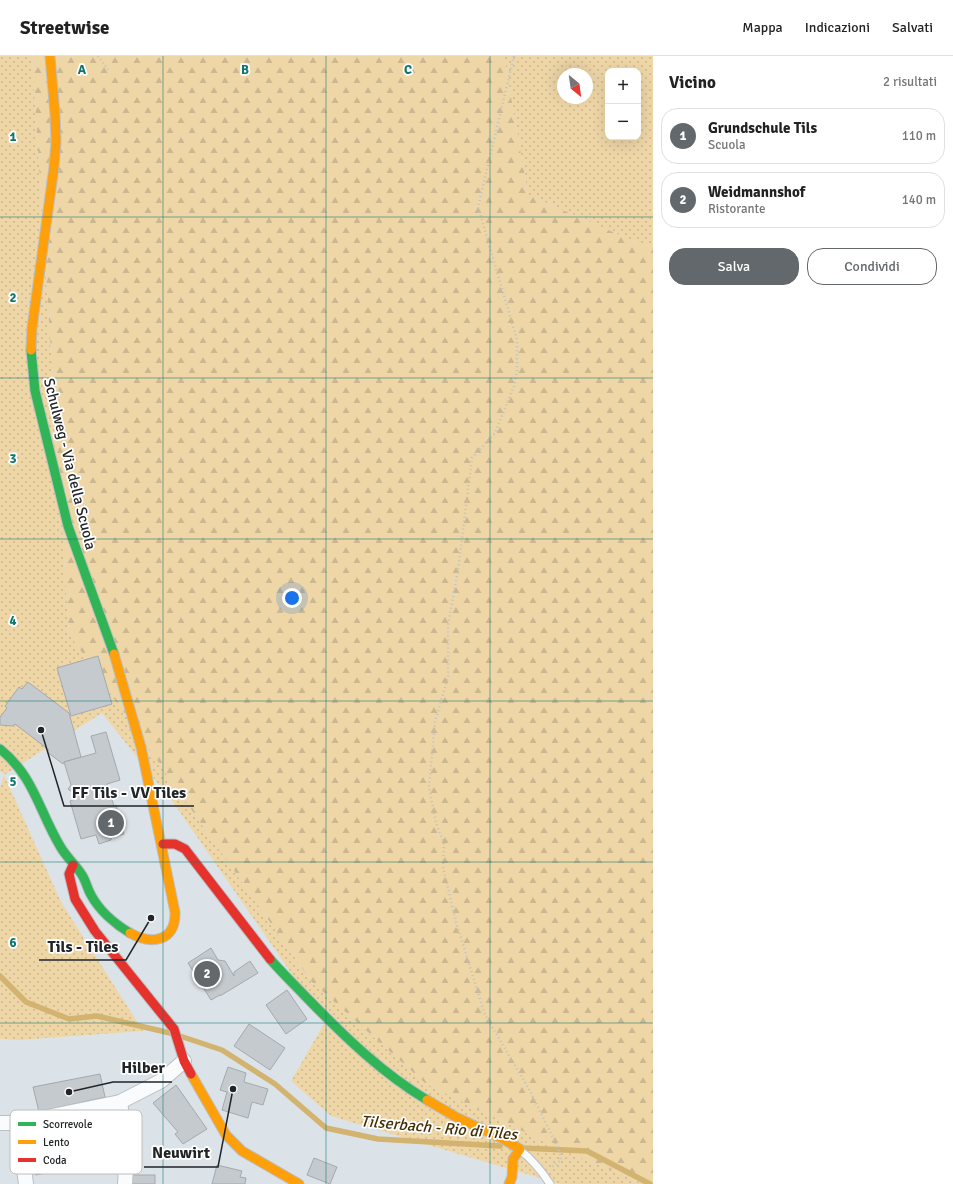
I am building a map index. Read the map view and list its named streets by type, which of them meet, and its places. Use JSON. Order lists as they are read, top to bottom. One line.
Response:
{"streets":{"street":["Schulweg - Via della Scuola"]},"water":["Tilserbach - Rio di Tiles"],"places":["FF Tils - VV Tiles","Tils - Tiles","Neuwirt","Hilber"],"legend":["Scorrevole","Lento","Coda"],"north":"bottom right","page":{"header":"Streetwise","nav":["Mappa","Indicazioni","Salvati"],"heading":["Vicino","2 risultati"],"map_buttons":["+","−"],"list":[{"mark":"1","name":"Grundschule Tils","note":"Scuola","value":"110 m"},{"mark":"2","name":"Weidmannshof","note":"Ristorante","value":"140 m"}],"buttons":["Salva","Condividi"],"pins":["1","2"]},"grid":{"columns":["A","B","C"],"rows":["1","2","3","4","5","6"]}}
